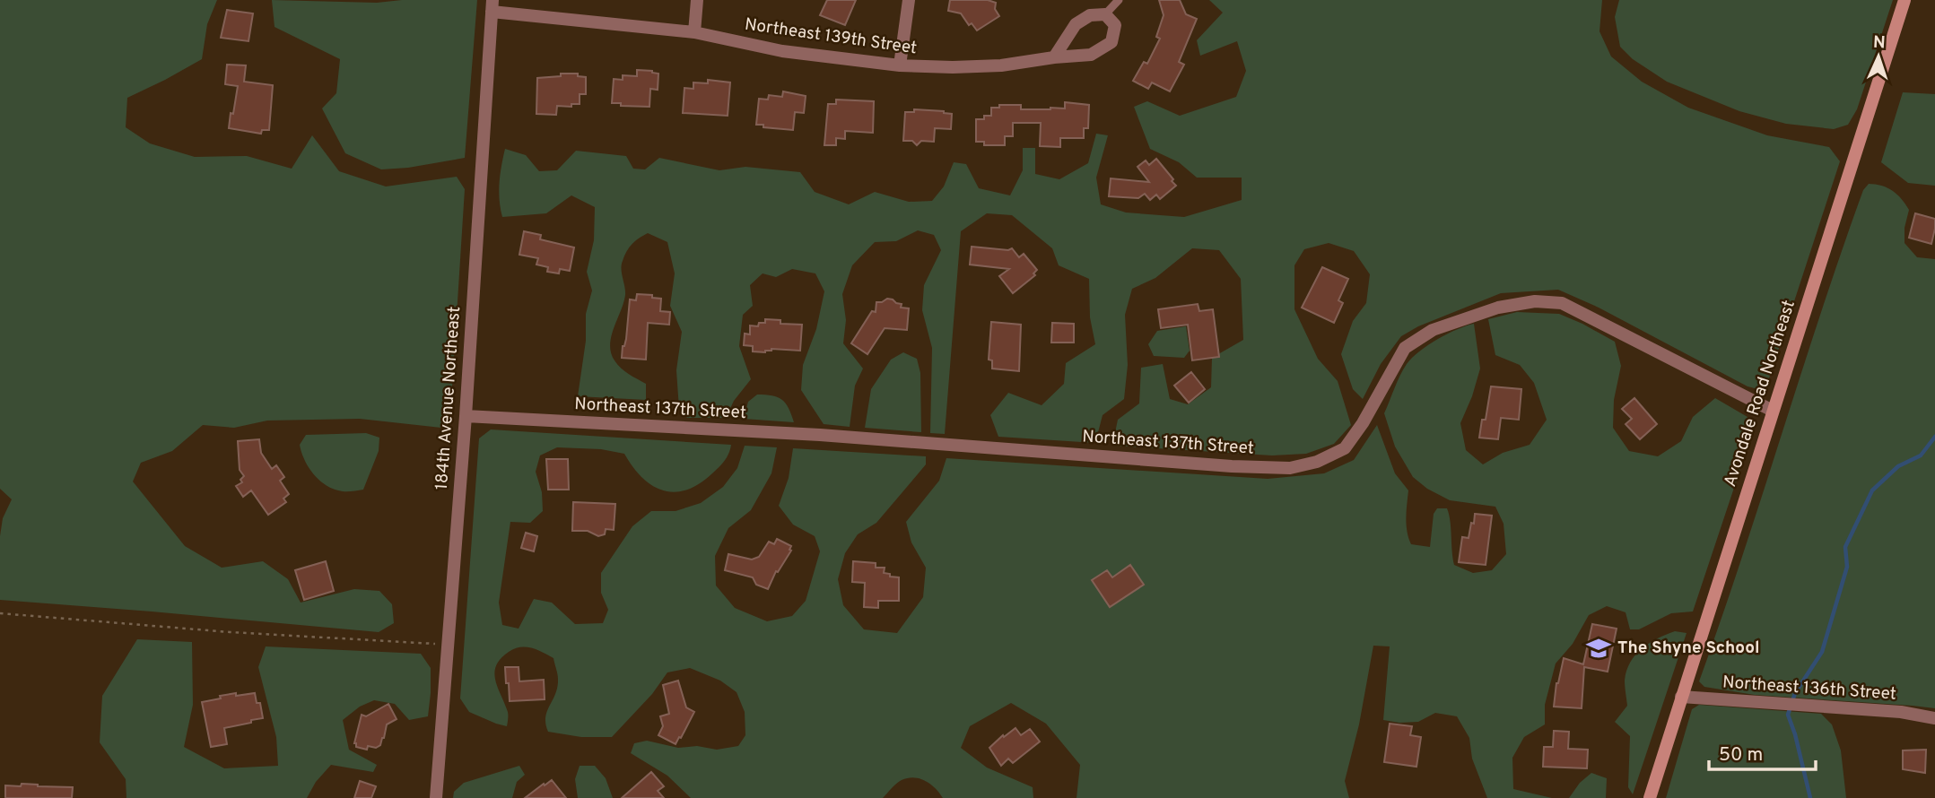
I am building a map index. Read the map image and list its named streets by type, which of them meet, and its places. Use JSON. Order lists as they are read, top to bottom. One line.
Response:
{"streets":{"main road":["Avondale Road Northeast"],"street":["Northeast 139th Street","184th Avenue Northeast","Northeast 137th Street","Northeast 136th Street"]},"crossings":[["Northeast 139th Street","184th Avenue Northeast"],["Avondale Road Northeast","Northeast 137th Street"],["Avondale Road Northeast","Northeast 136th Street"],["184th Avenue Northeast","Northeast 137th Street"]],"places":{"school or university":["The Shyne School"]},"scale_bar":"50 m","north":"top"}
